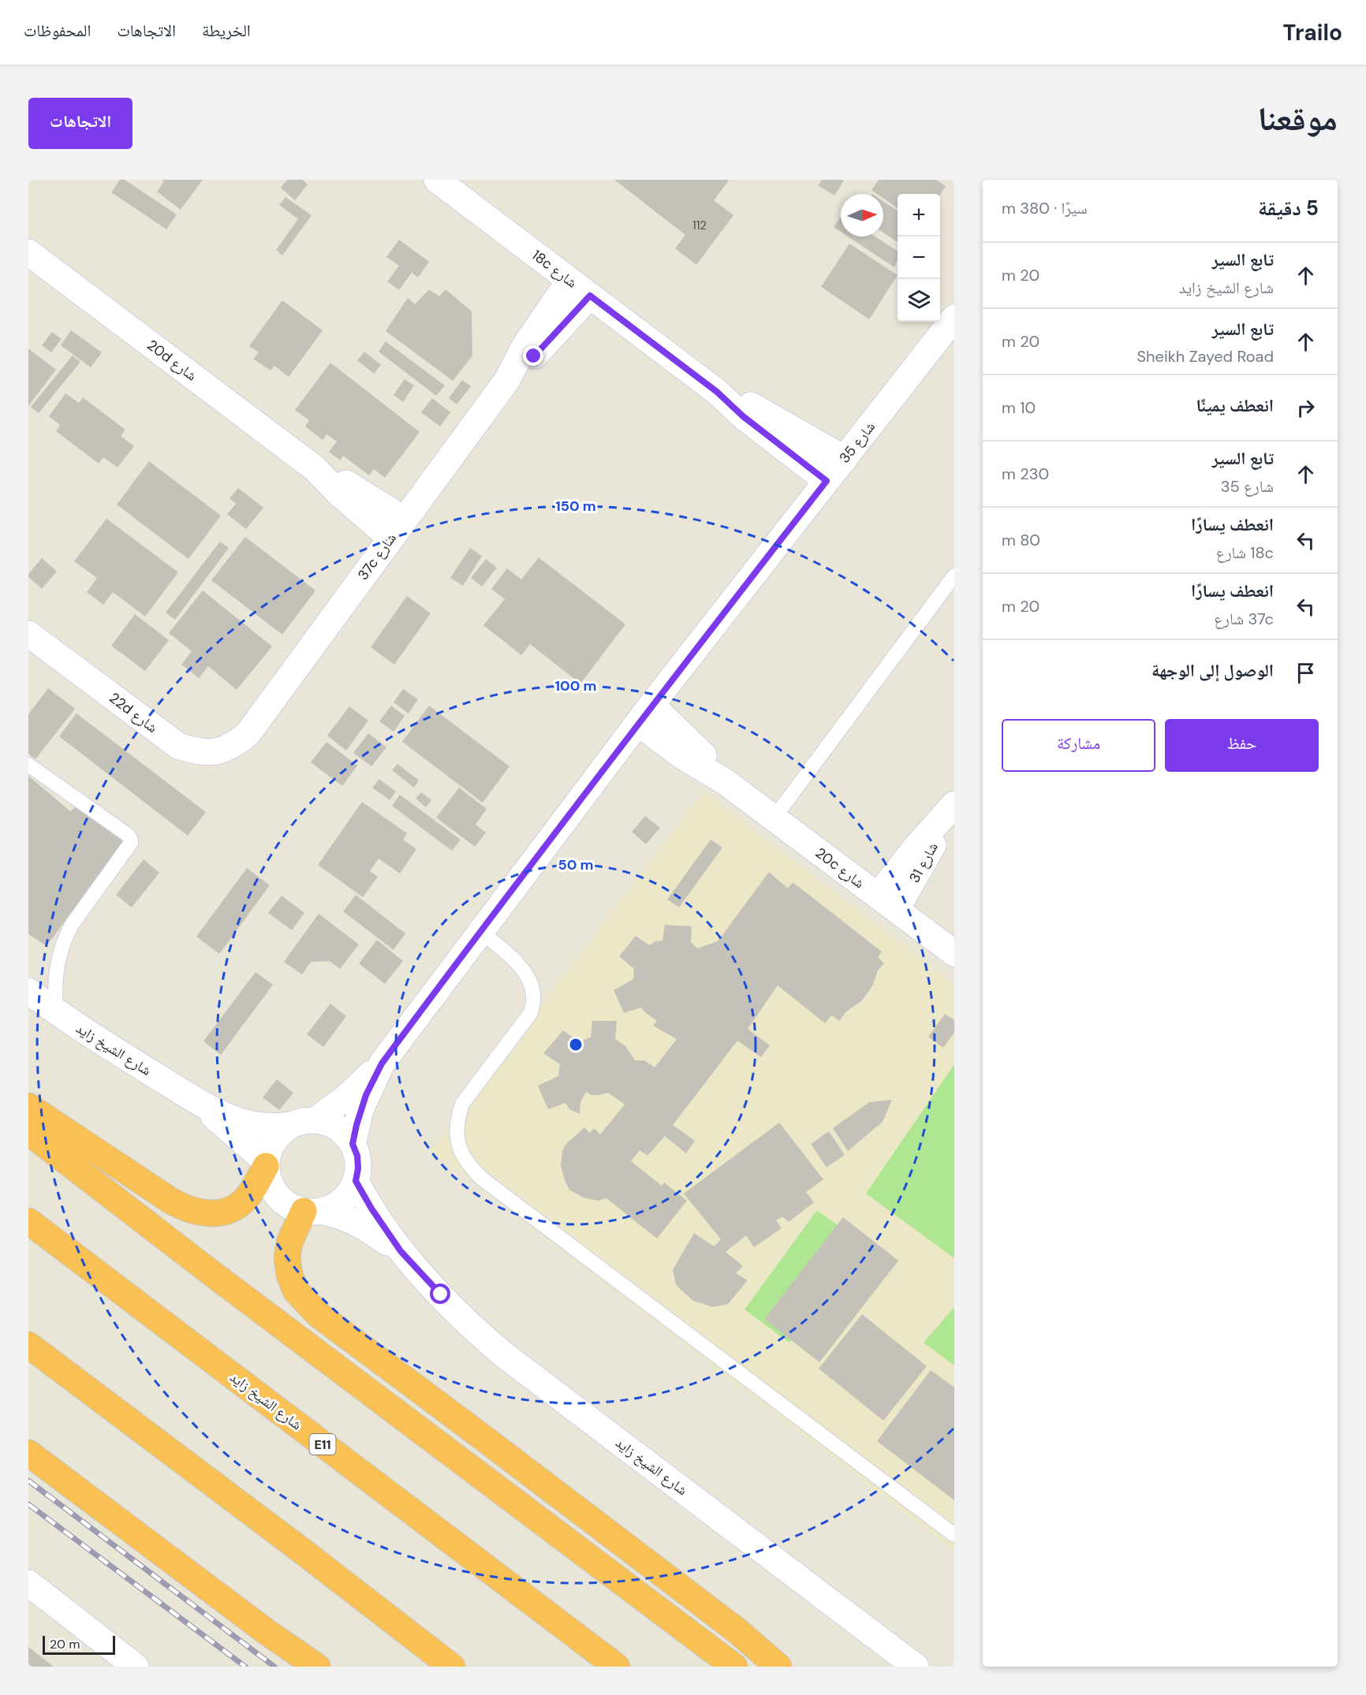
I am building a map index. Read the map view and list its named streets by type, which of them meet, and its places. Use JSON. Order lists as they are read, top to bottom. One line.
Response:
{"streets":{"highway":["شارع الشيخ زايد","E11"],"street":["18c شارع","20d شارع","شارع 35","37c شارع","22d شارع","شارع 31","20c شارع"]},"crossings":[["18c شارع","شارع 35"],["18c شارع","37c شارع"],["20d شارع","37c شارع"],["شارع 35","20c شارع"],["37c شارع","22d شارع"],["شارع 31","20c شارع"]],"house_numbers":["112"],"scale_bar":"20 m","north":"right","page":{"header":"Trailo","nav":["الخريطة","الاتجاهات","المحفوظات"],"title":"موقعنا","buttons":["الاتجاهات",["حفظ","مشاركة"]],"heading":["5 دقيقة","سيرًا · 380 m"],"map_buttons":["+","−"],"list":[["تابع السير","شارع الشيخ زايد","20 m"],["تابع السير","Sheikh Zayed Road","20 m"],["انعطف يمينًا","10 m"],["تابع السير","شارع 35","230 m"],["انعطف يسارًا","18c شارع","80 m"],["انعطف يسارًا","37c شارع","20 m"],"الوصول إلى الوجهة"],"scale":"20 m"},"rings":["150 m","100 m","50 m"]}
